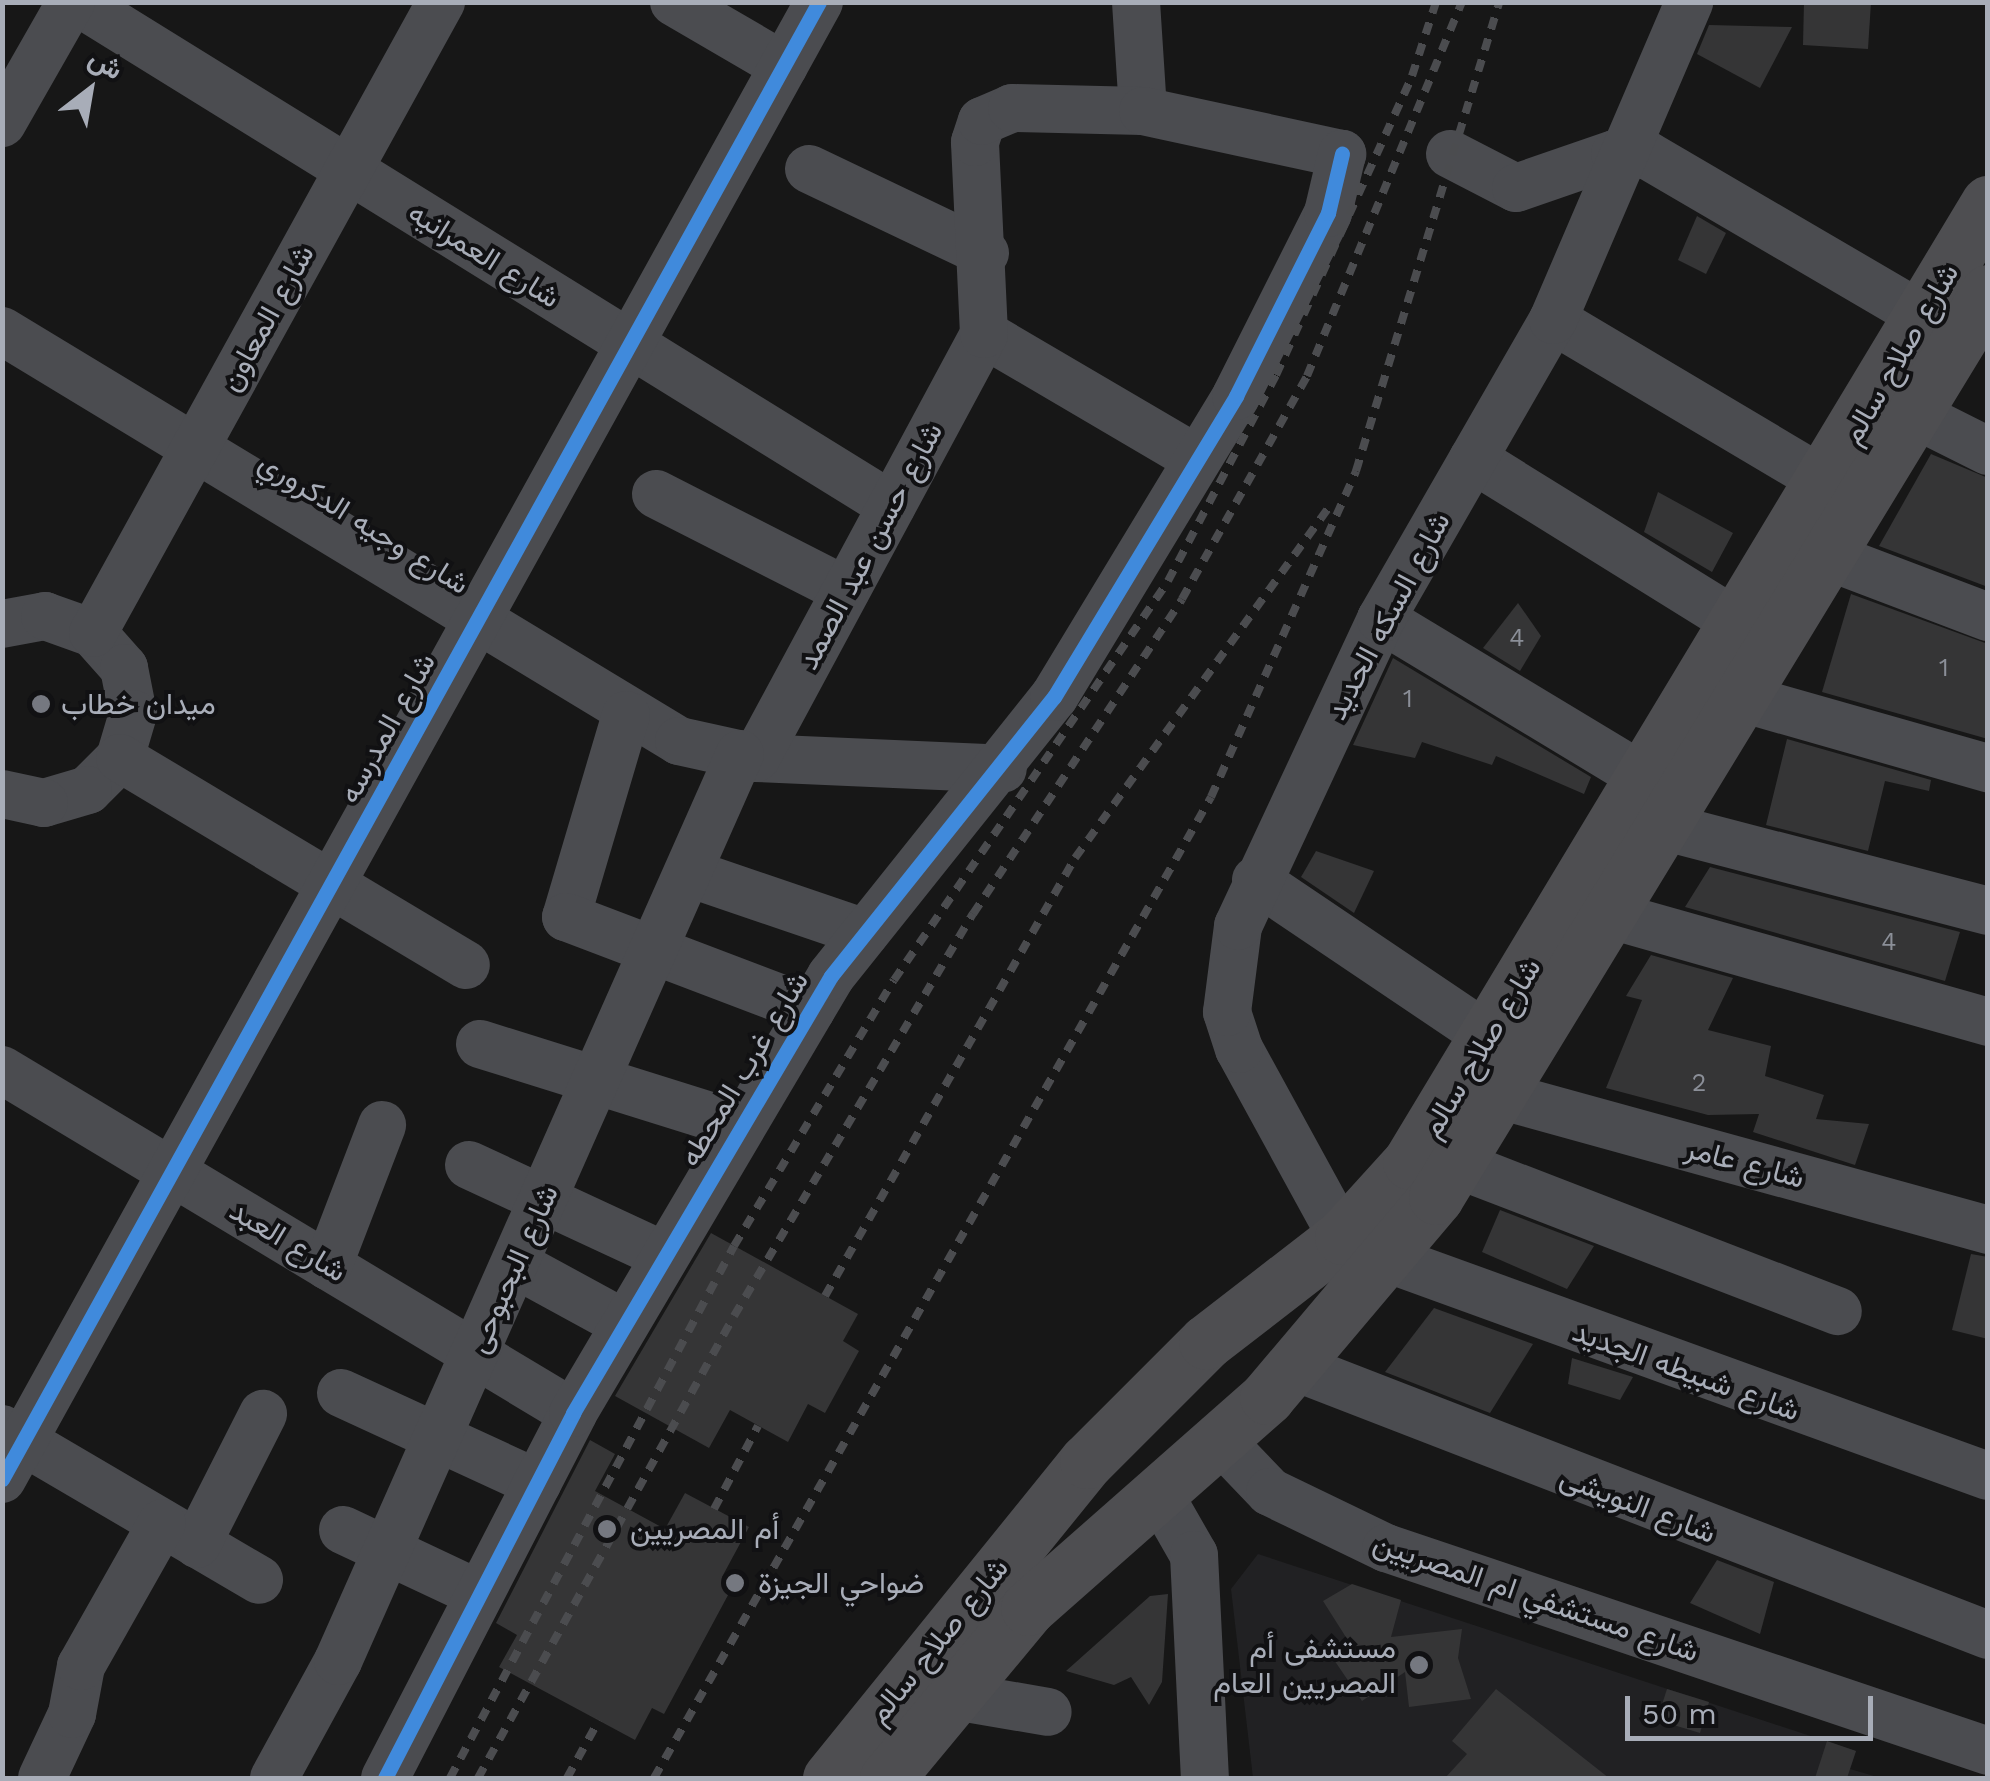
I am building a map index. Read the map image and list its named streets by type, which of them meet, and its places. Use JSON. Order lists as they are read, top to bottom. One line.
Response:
{"streets":{"highway":["شارع صلاح سالم"],"street":["شارع العمرانيه","شارع المعاون","شارع وجيه الدكروري","شارع حسن عبد الصمد","شارع السكه الحديد","شارع المدرسه","شارع غرب المحطه","شارع عامر","شارع العبد","شارع البحبوحى","شارع شبيطه الجديد","شارع النويشى","شارع مستشفي ام المصريين"]},"crossings":[["شارع العمرانيه","شارع المعاون"],["شارع العمرانيه","شارع حسن عبد الصمد"],["شارع العمرانيه","شارع المدرسه"],["شارع المعاون","شارع وجيه الدكروري"],["شارع صلاح سالم","شارع السكه الحديد"],["شارع صلاح سالم","شارع عامر"],["شارع صلاح سالم","شارع شبيطه الجديد"],["شارع صلاح سالم","شارع النويشى"],["شارع صلاح سالم","شارع مستشفي ام المصريين"],["شارع وجيه الدكروري","شارع حسن عبد الصمد"],["شارع وجيه الدكروري","شارع المدرسه"],["شارع وجيه الدكروري","شارع غرب المحطه"],["شارع وجيه الدكروري","شارع البحبوحى"],["شارع حسن عبد الصمد","شارع البحبوحى"],["شارع السكه الحديد","شارع شبيطه الجديد"],["شارع المدرسه","شارع العبد"],["شارع غرب المحطه","شارع العبد"],["شارع العبد","شارع البحبوحى"]],"places":["ميدان خطاب","أم المصريين","ضواحي الجيزة","مستشفى أم المصريين العام"],"house_numbers":["4","1","1","4","2"],"scale_bar":"50 m","north":"top right"}
